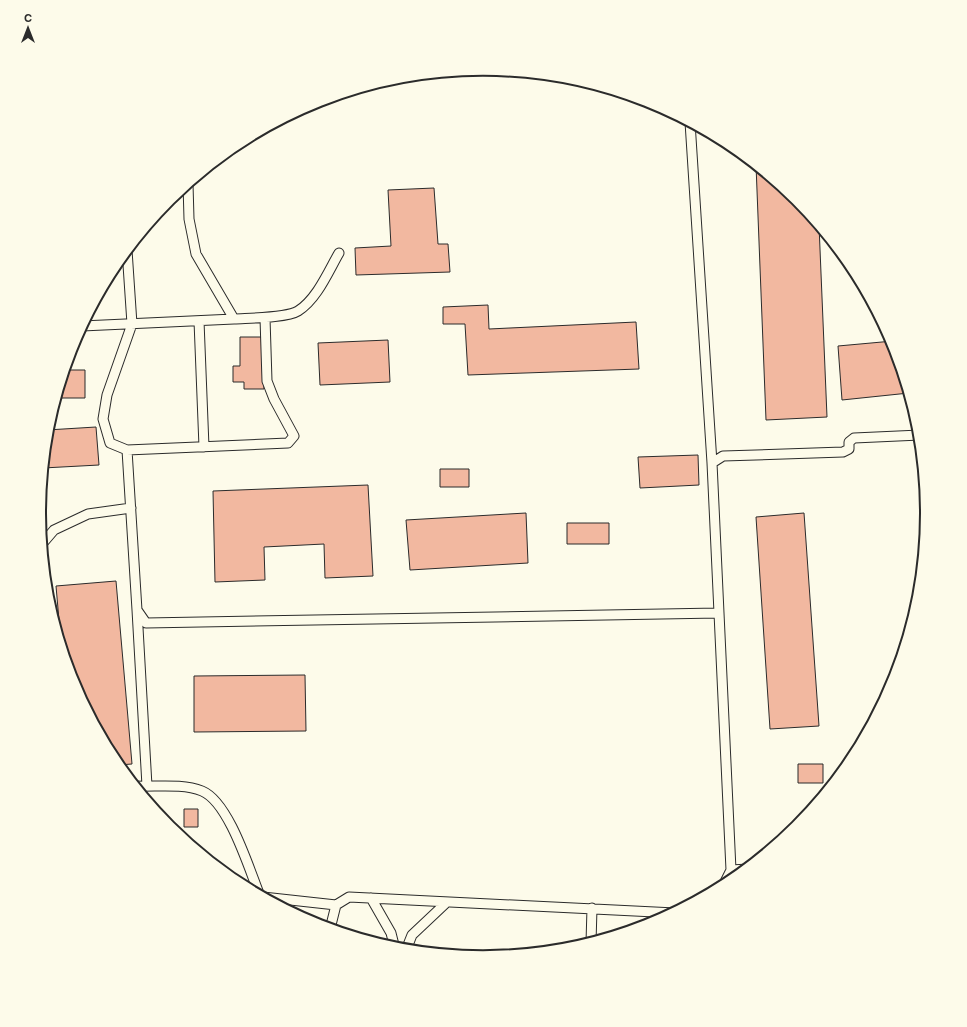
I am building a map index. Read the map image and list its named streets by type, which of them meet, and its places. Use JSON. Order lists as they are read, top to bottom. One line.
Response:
{"north":"top"}
